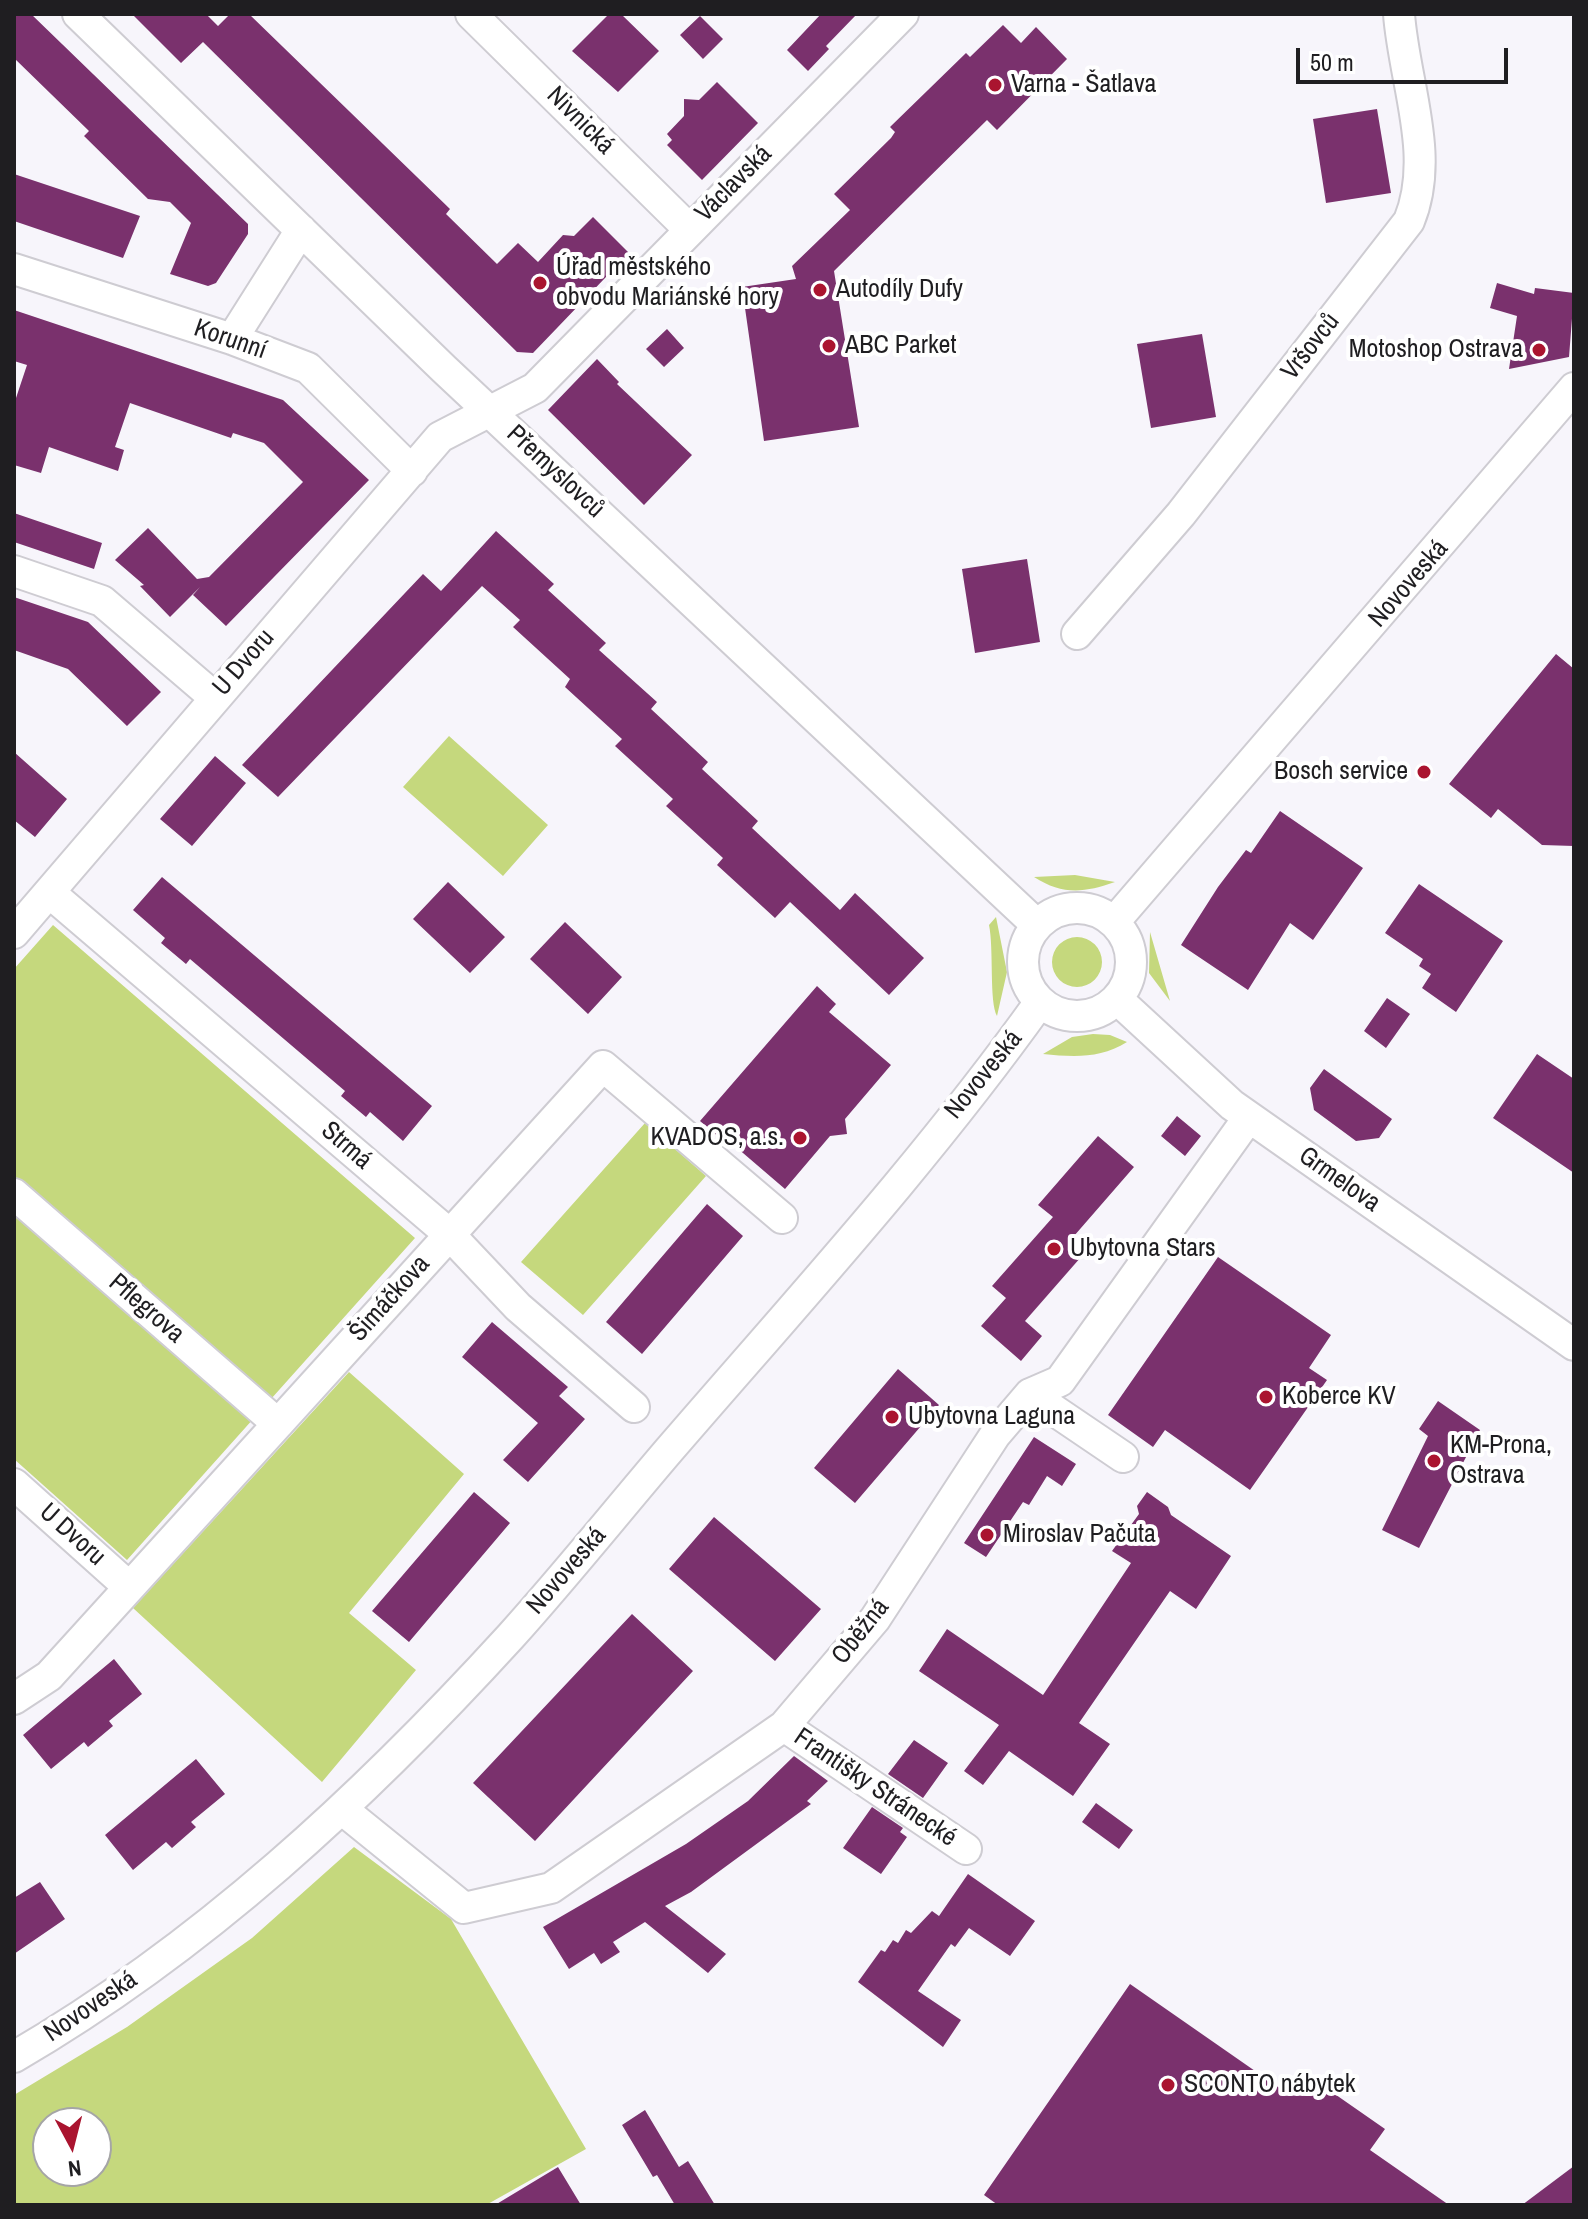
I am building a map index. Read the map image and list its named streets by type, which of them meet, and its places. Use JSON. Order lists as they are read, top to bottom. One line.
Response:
{"streets":{"street":["Nivnická","Václavská","Korunní","Vršovců","Přemyslovců","Novoveská","U Dvoru","Strmá","Grmelova","Šimáčkova","Pflegrova","Oběžná","Františky Stránecké"]},"crossings":[["Nivnická","Václavská"],["Václavská","Přemyslovců"],["Václavská","U Dvoru"],["Korunní","U Dvoru"],["Přemyslovců","Novoveská"],["Přemyslovců","U Dvoru"],["Přemyslovců","Grmelova"],["Novoveská","Grmelova"],["Novoveská","Oběžná"],["U Dvoru","Strmá"],["U Dvoru","Šimáčkova"],["Strmá","Šimáčkova"],["Grmelova","Oběžná"],["Šimáčkova","Pflegrova"],["Oběžná","Františky Stránecké"]],"places":["Varna - Šatlava","Úřad městského obvodu Mariánské hory","Autodíly Dufy","ABC Parket","Motoshop Ostrava","Bosch service","KVADOS, a.s.","Ubytovna Stars","Koberce KV","Ubytovna Laguna","KM-Prona, Ostrava","Miroslav Pačuta","SCONTO nábytek"],"scale_bar":"50 m","north":"bottom"}
